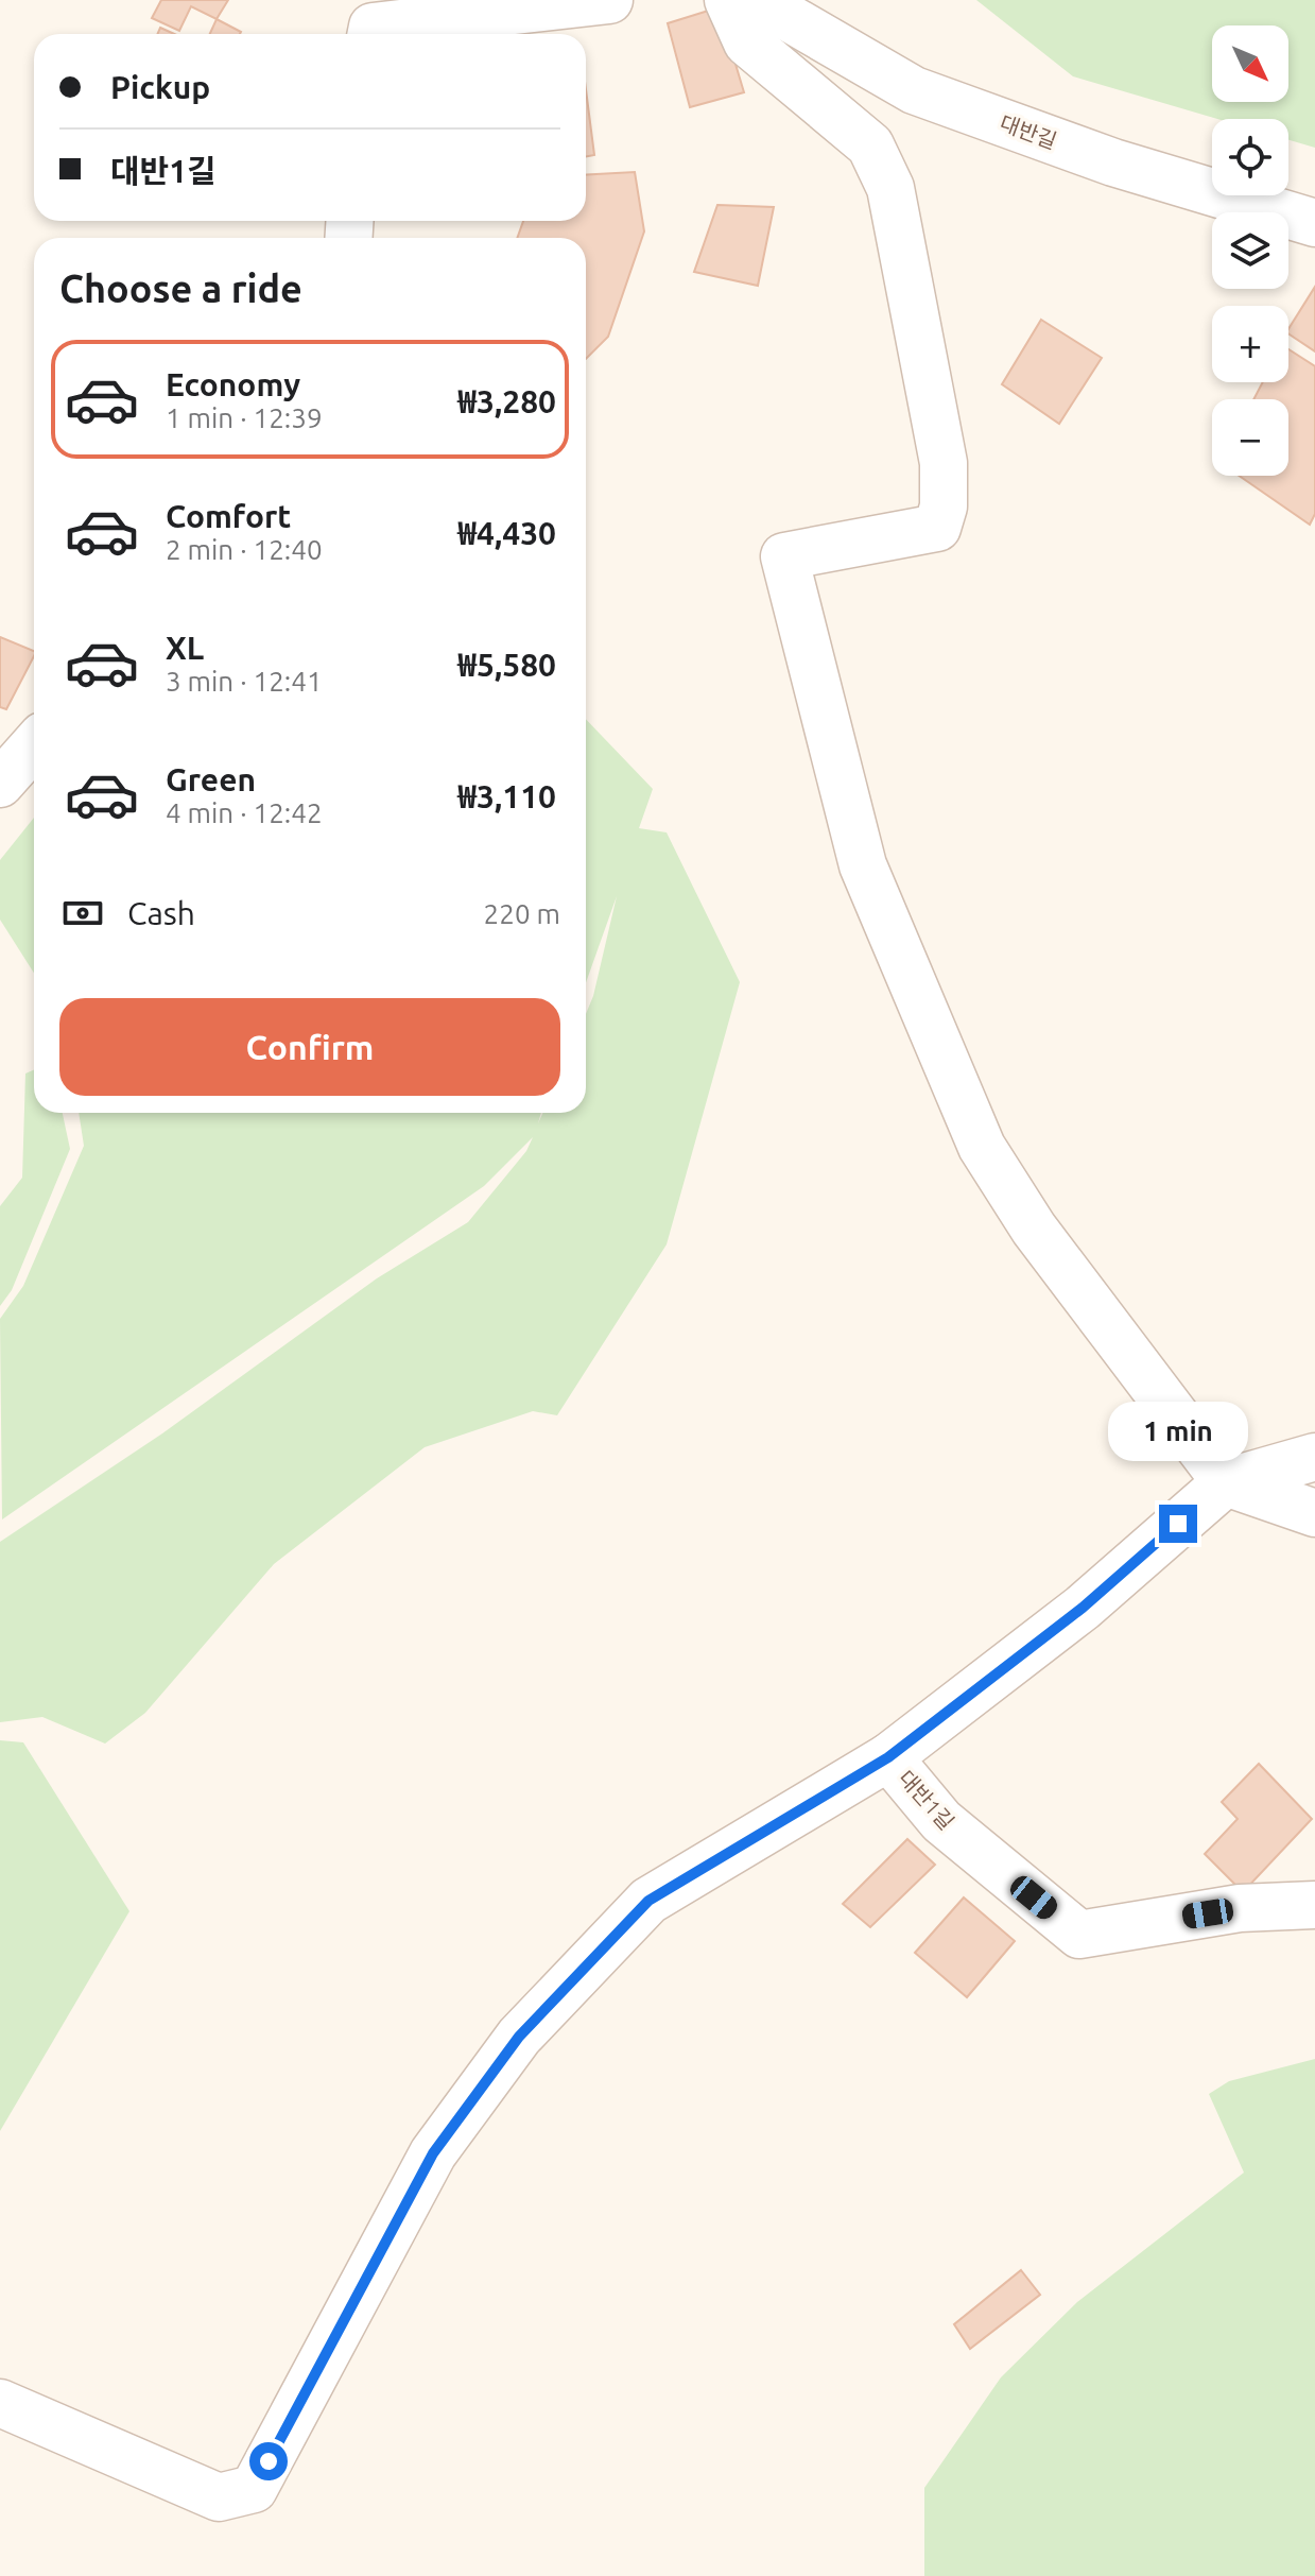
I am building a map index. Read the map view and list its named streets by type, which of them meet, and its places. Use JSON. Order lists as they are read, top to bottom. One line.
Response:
{"streets":{"street":["대반길","대반1길"]},"north":"bottom right","page":{"map_buttons":["+","−"],"banner":["Pickup","대반1길"],"heading":"Choose a ride","list":[{"name":"Economy","note":"1 min · 12:39","value":"₩3,280"},{"name":"Comfort","note":"2 min · 12:40","value":"₩4,430"},{"name":"XL","note":"3 min · 12:41","value":"₩5,580"},{"name":"Green","note":"4 min · 12:42","value":"₩3,110"}],"pay":["Cash","220 m"],"buttons":"Confirm","bubble":"1 min"}}
